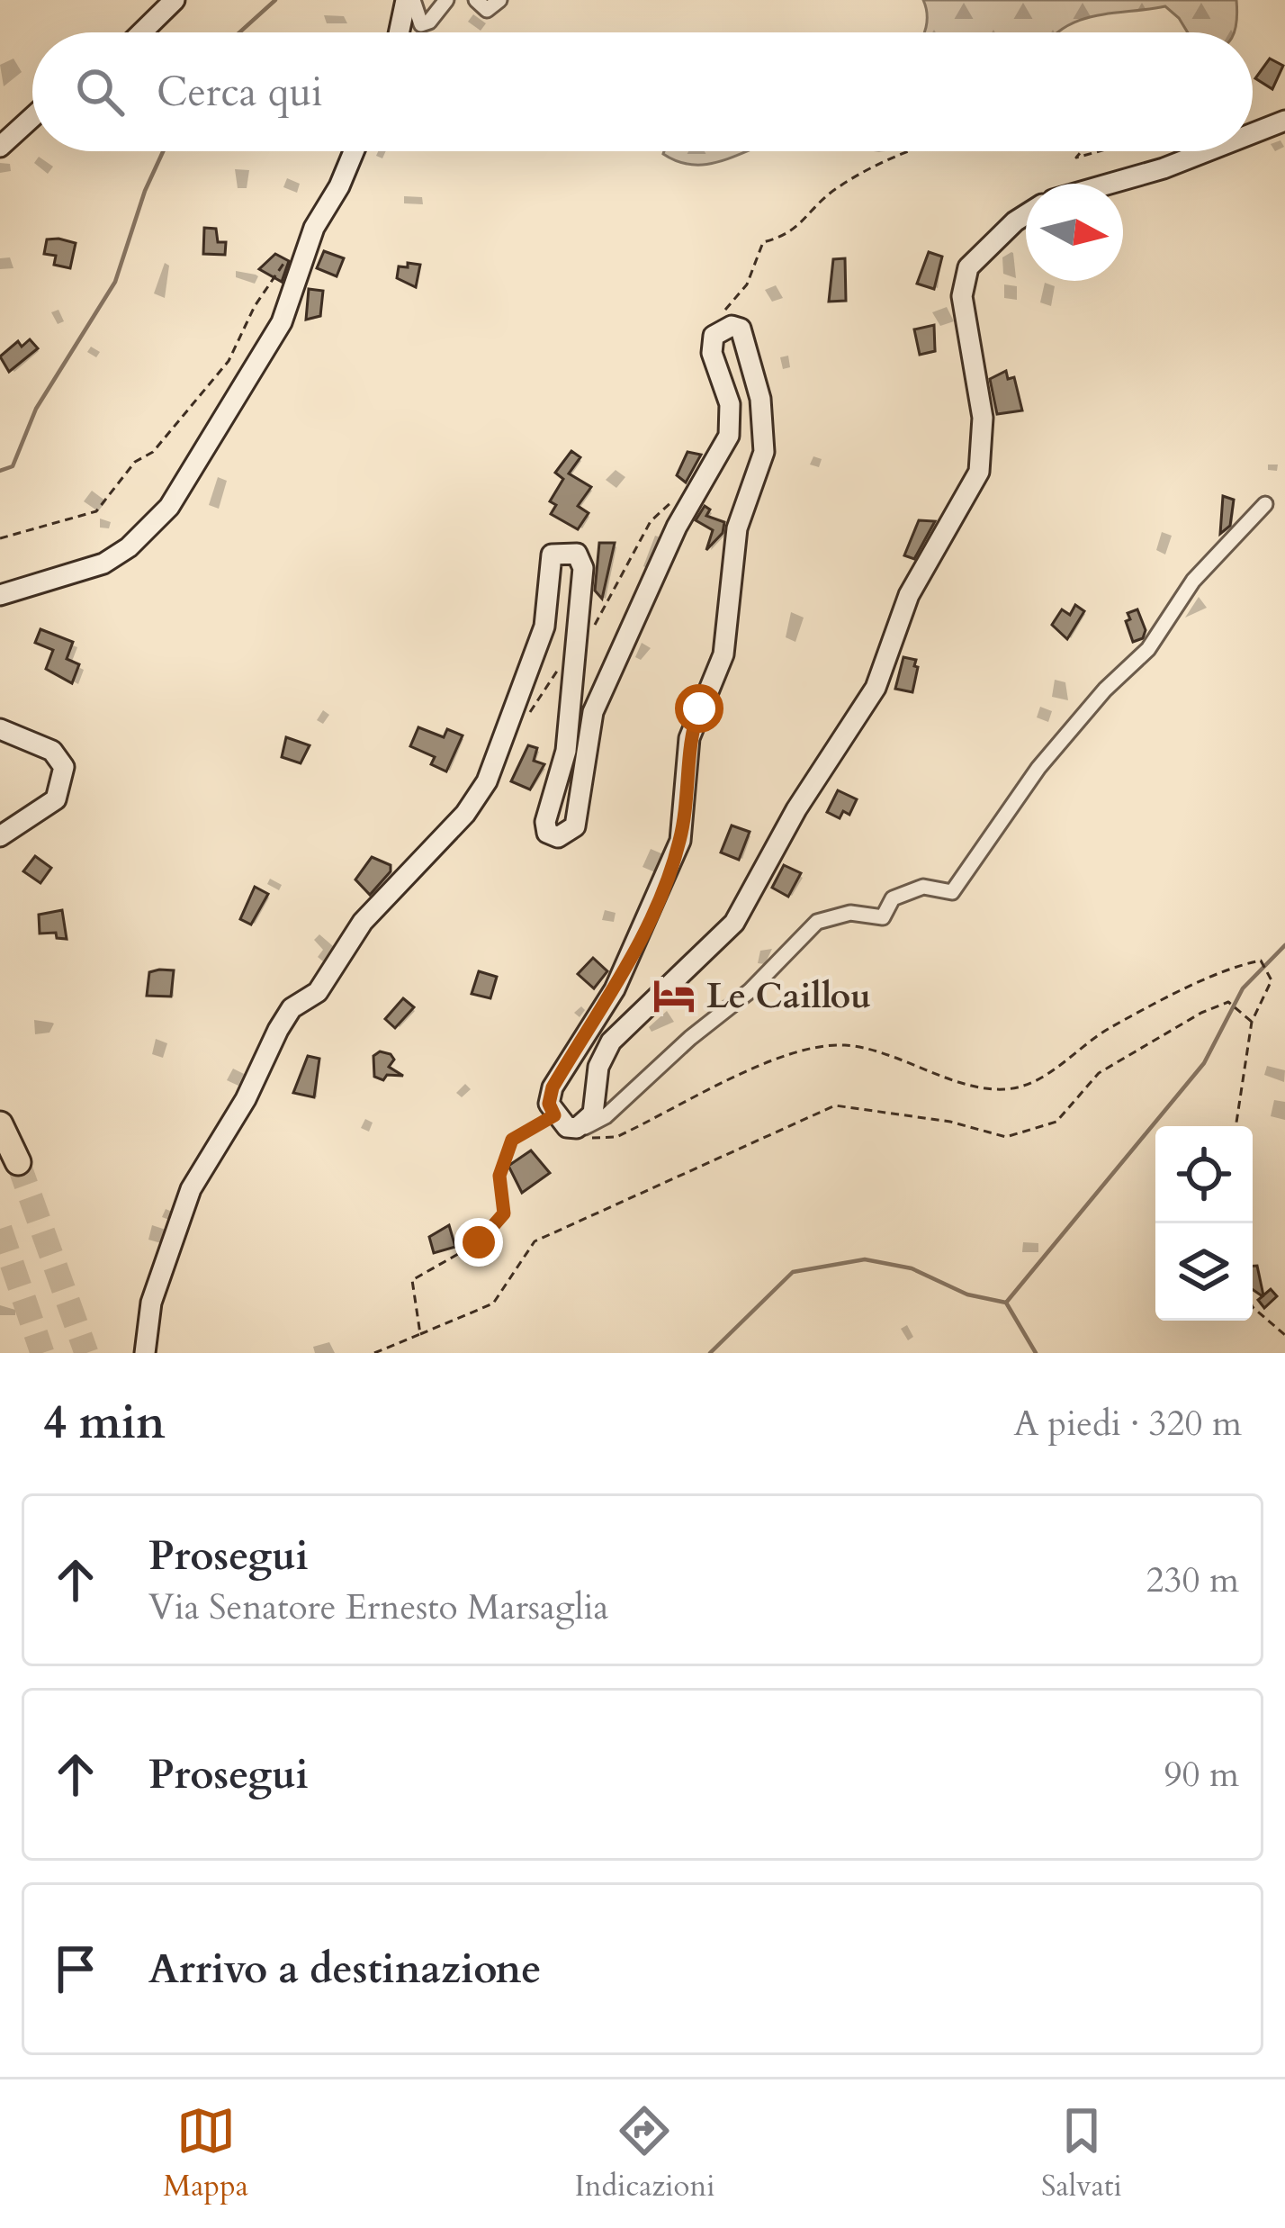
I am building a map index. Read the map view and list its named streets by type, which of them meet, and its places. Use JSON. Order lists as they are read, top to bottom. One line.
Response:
{"places":{"hotel":["Le Caillou"]},"north":"right","page":{"search":"Cerca qui","heading":["4 min","A piedi · 320 m"],"list":[["Prosegui","Via Senatore Ernesto Marsaglia","230 m"],["Prosegui","90 m"],"Arrivo a destinazione"],"nav":["Mappa","Indicazioni","Salvati"]}}
